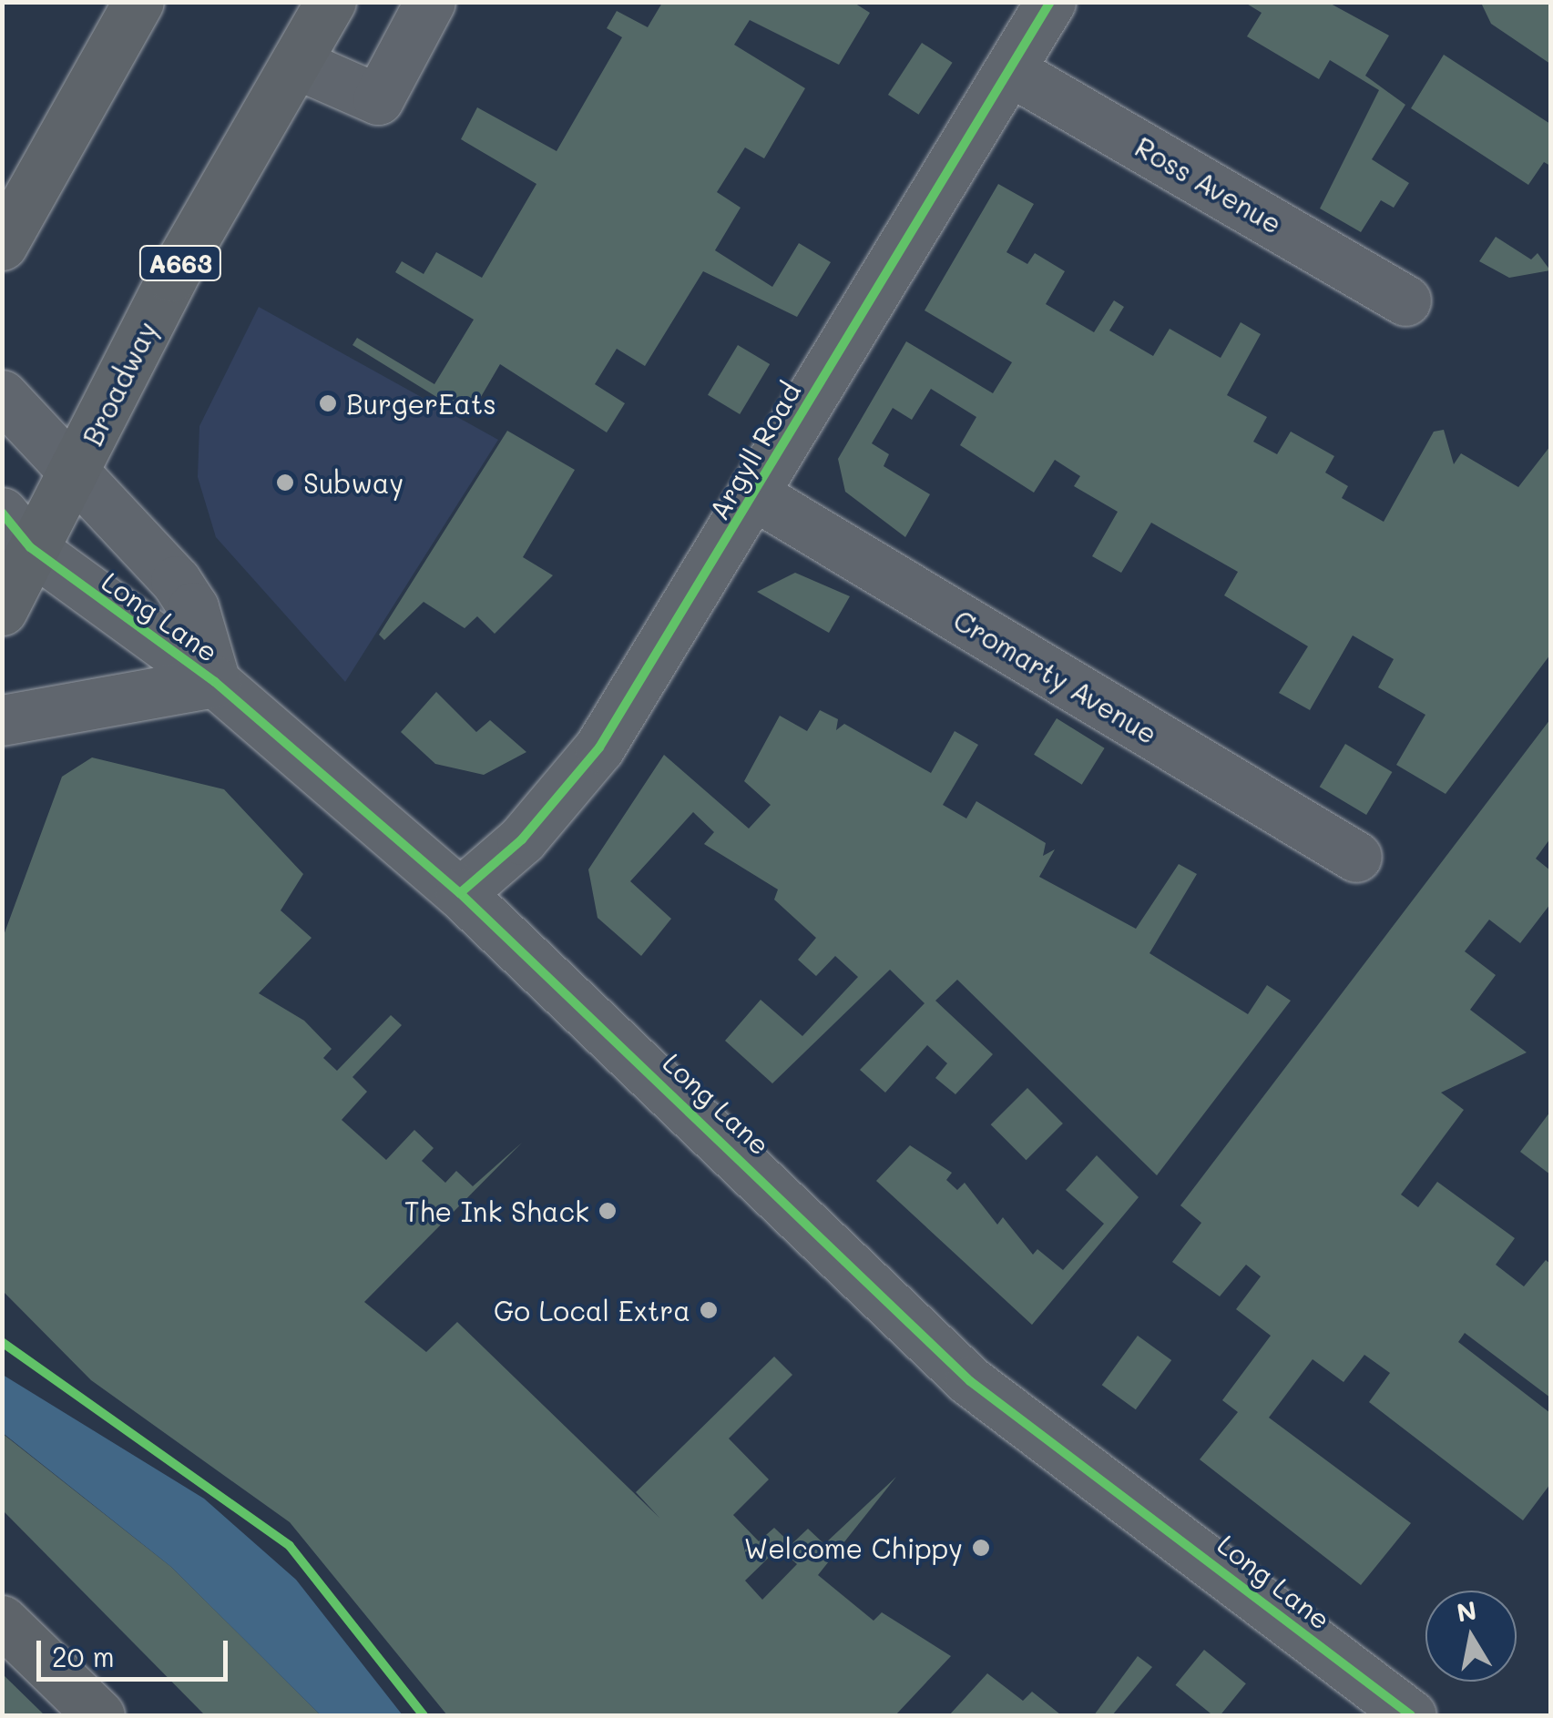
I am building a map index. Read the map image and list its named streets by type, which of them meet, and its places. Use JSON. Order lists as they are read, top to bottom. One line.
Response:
{"streets":{"highway":["A663","Broadway"],"street":["Ross Avenue","Argyll Road","Long Lane","Cromarty Avenue"]},"crossings":[["Ross Avenue","Argyll Road"],["Broadway","Long Lane"],["Argyll Road","Long Lane"],["Argyll Road","Cromarty Avenue"]],"places":["BurgerEats","Subway","The Ink Shack","Go Local Extra","Welcome Chippy"],"scale_bar":"20 m","north":"top"}
